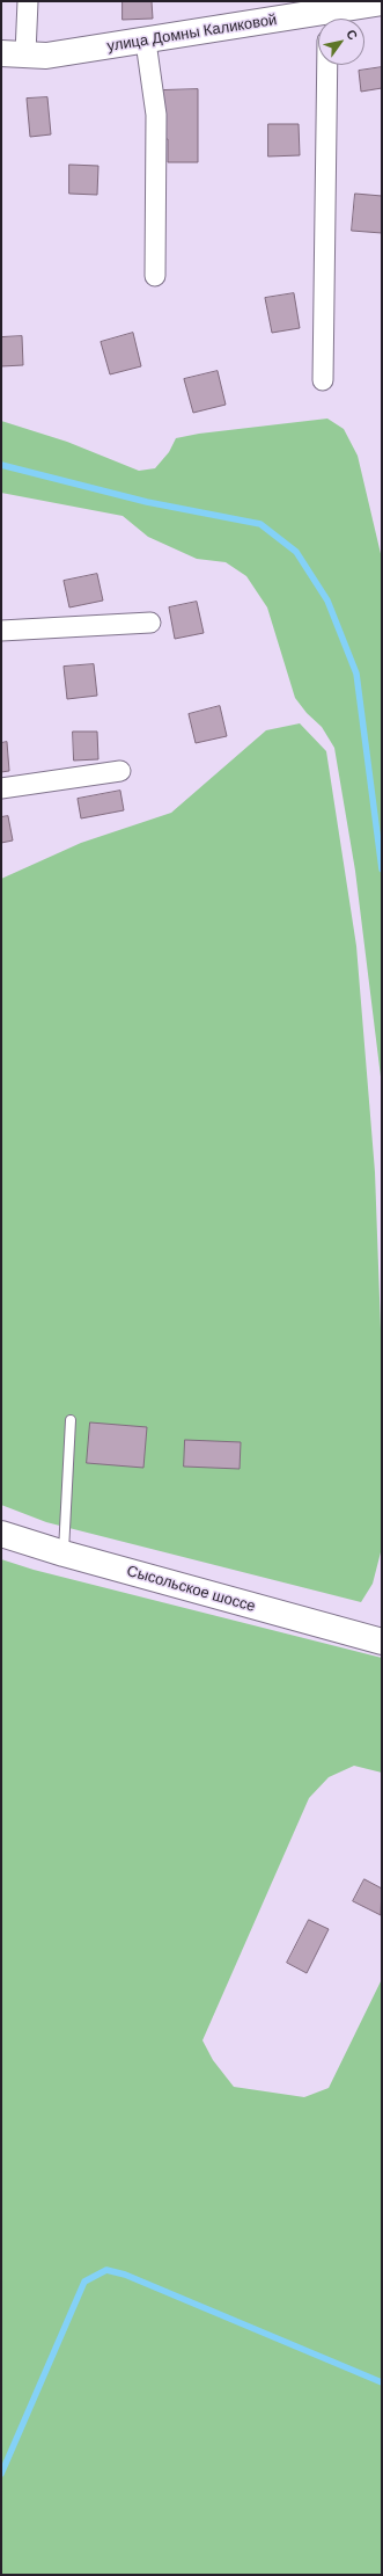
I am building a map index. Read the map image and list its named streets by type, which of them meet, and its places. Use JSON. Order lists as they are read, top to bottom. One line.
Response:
{"streets":{"main road":["улица Домны Каликовой","Сысольское шоссе"]},"north":"top right"}
